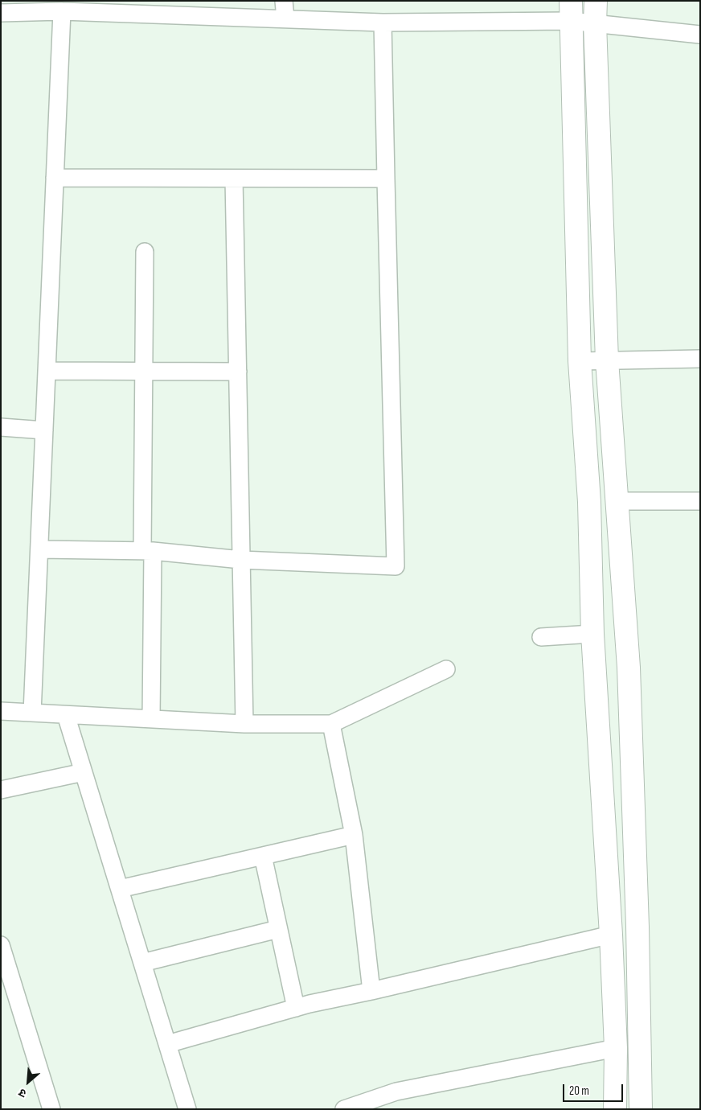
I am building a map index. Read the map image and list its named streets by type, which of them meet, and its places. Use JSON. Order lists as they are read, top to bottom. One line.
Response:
{"scale_bar":"20 m","north":"bottom left"}
